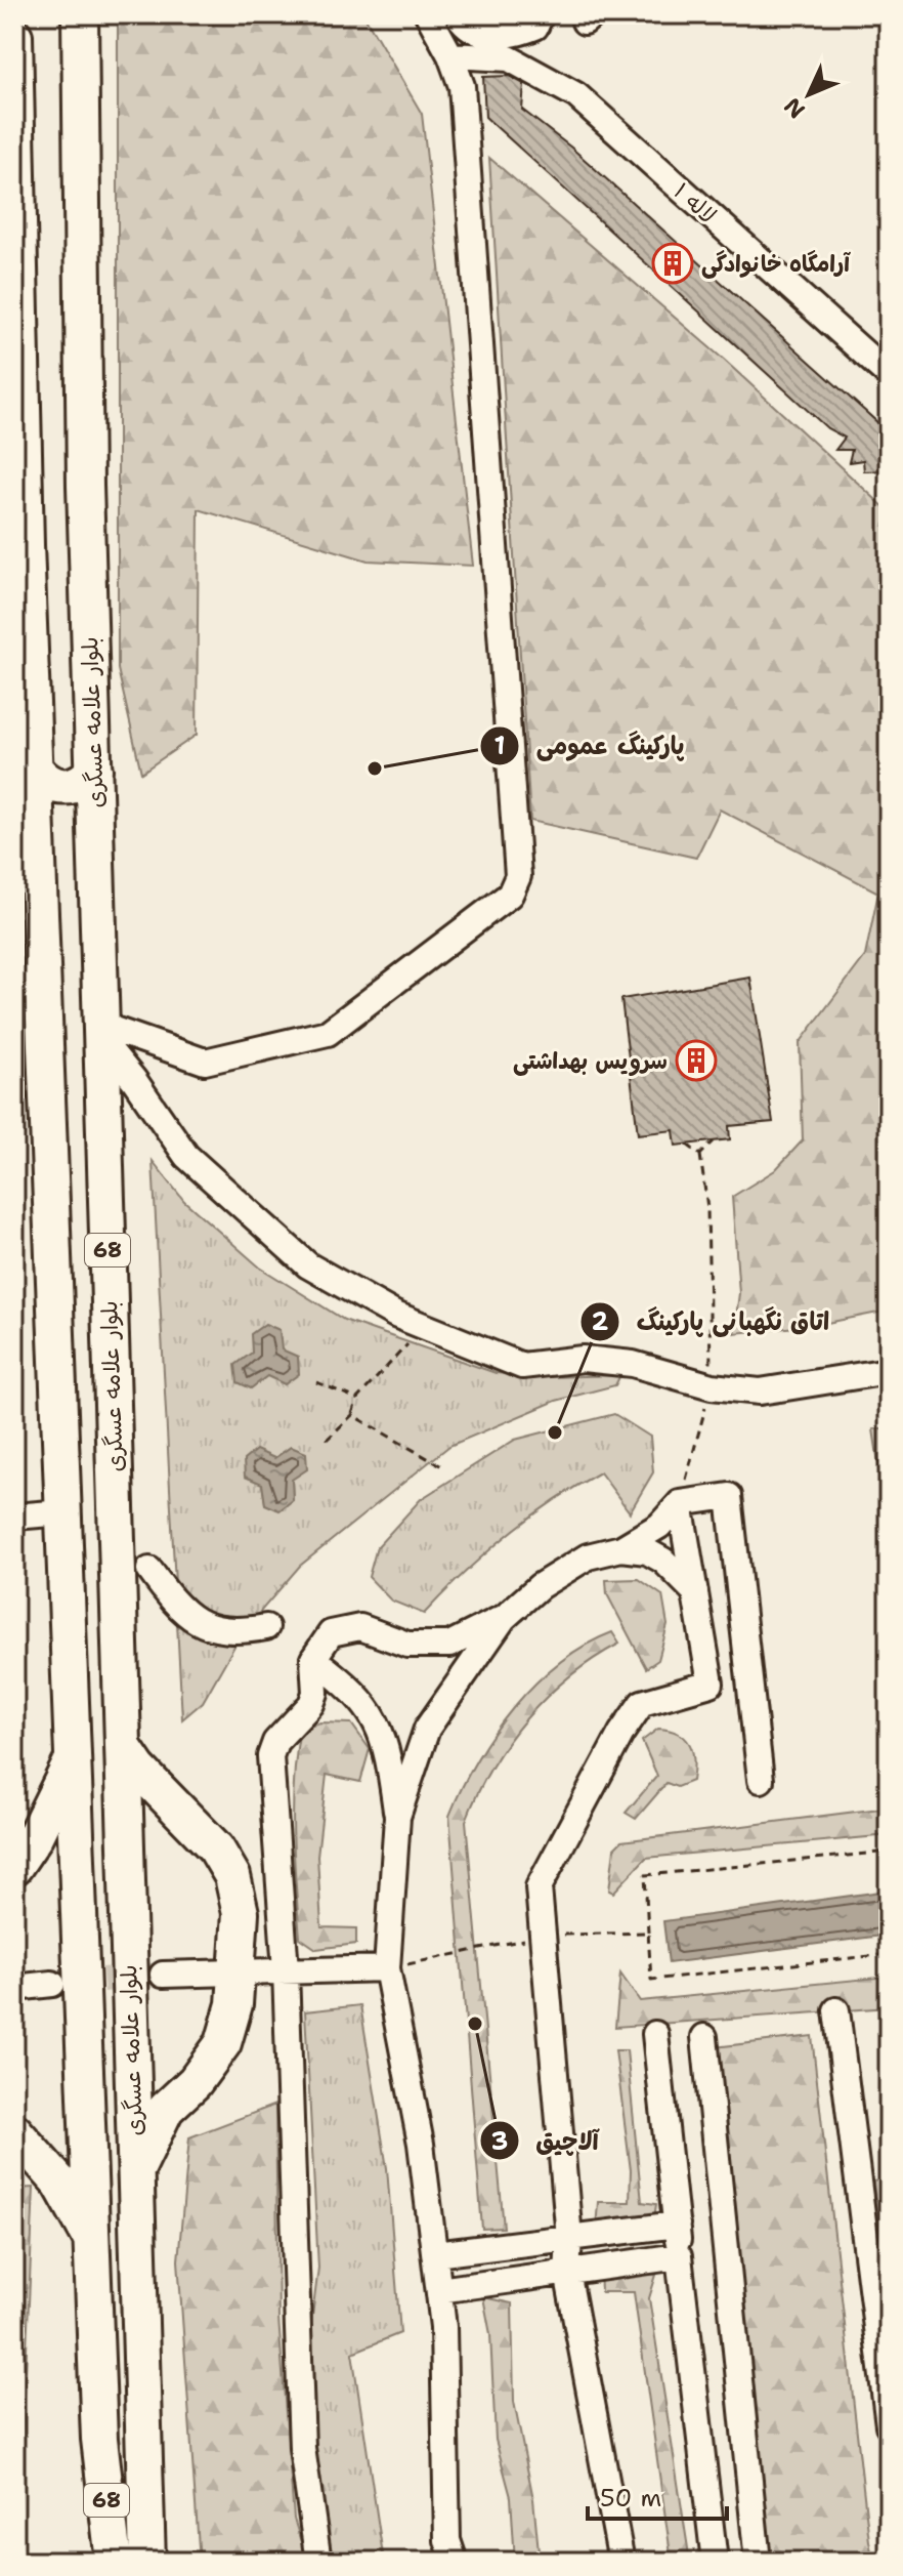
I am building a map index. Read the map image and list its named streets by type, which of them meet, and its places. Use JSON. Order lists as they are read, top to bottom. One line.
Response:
{"streets":{"highway":["بلوار علامه عسگری","68"],"street":["لاله ۱"]},"places":{"building":["آرامگاه خانوادگی","سرویس بهداشتی"],"other":["پارکینگ عمومی","اتاق نگهبانی پارکینگ","آلاچیق"]},"scale_bar":"50 m","north":"bottom left"}
